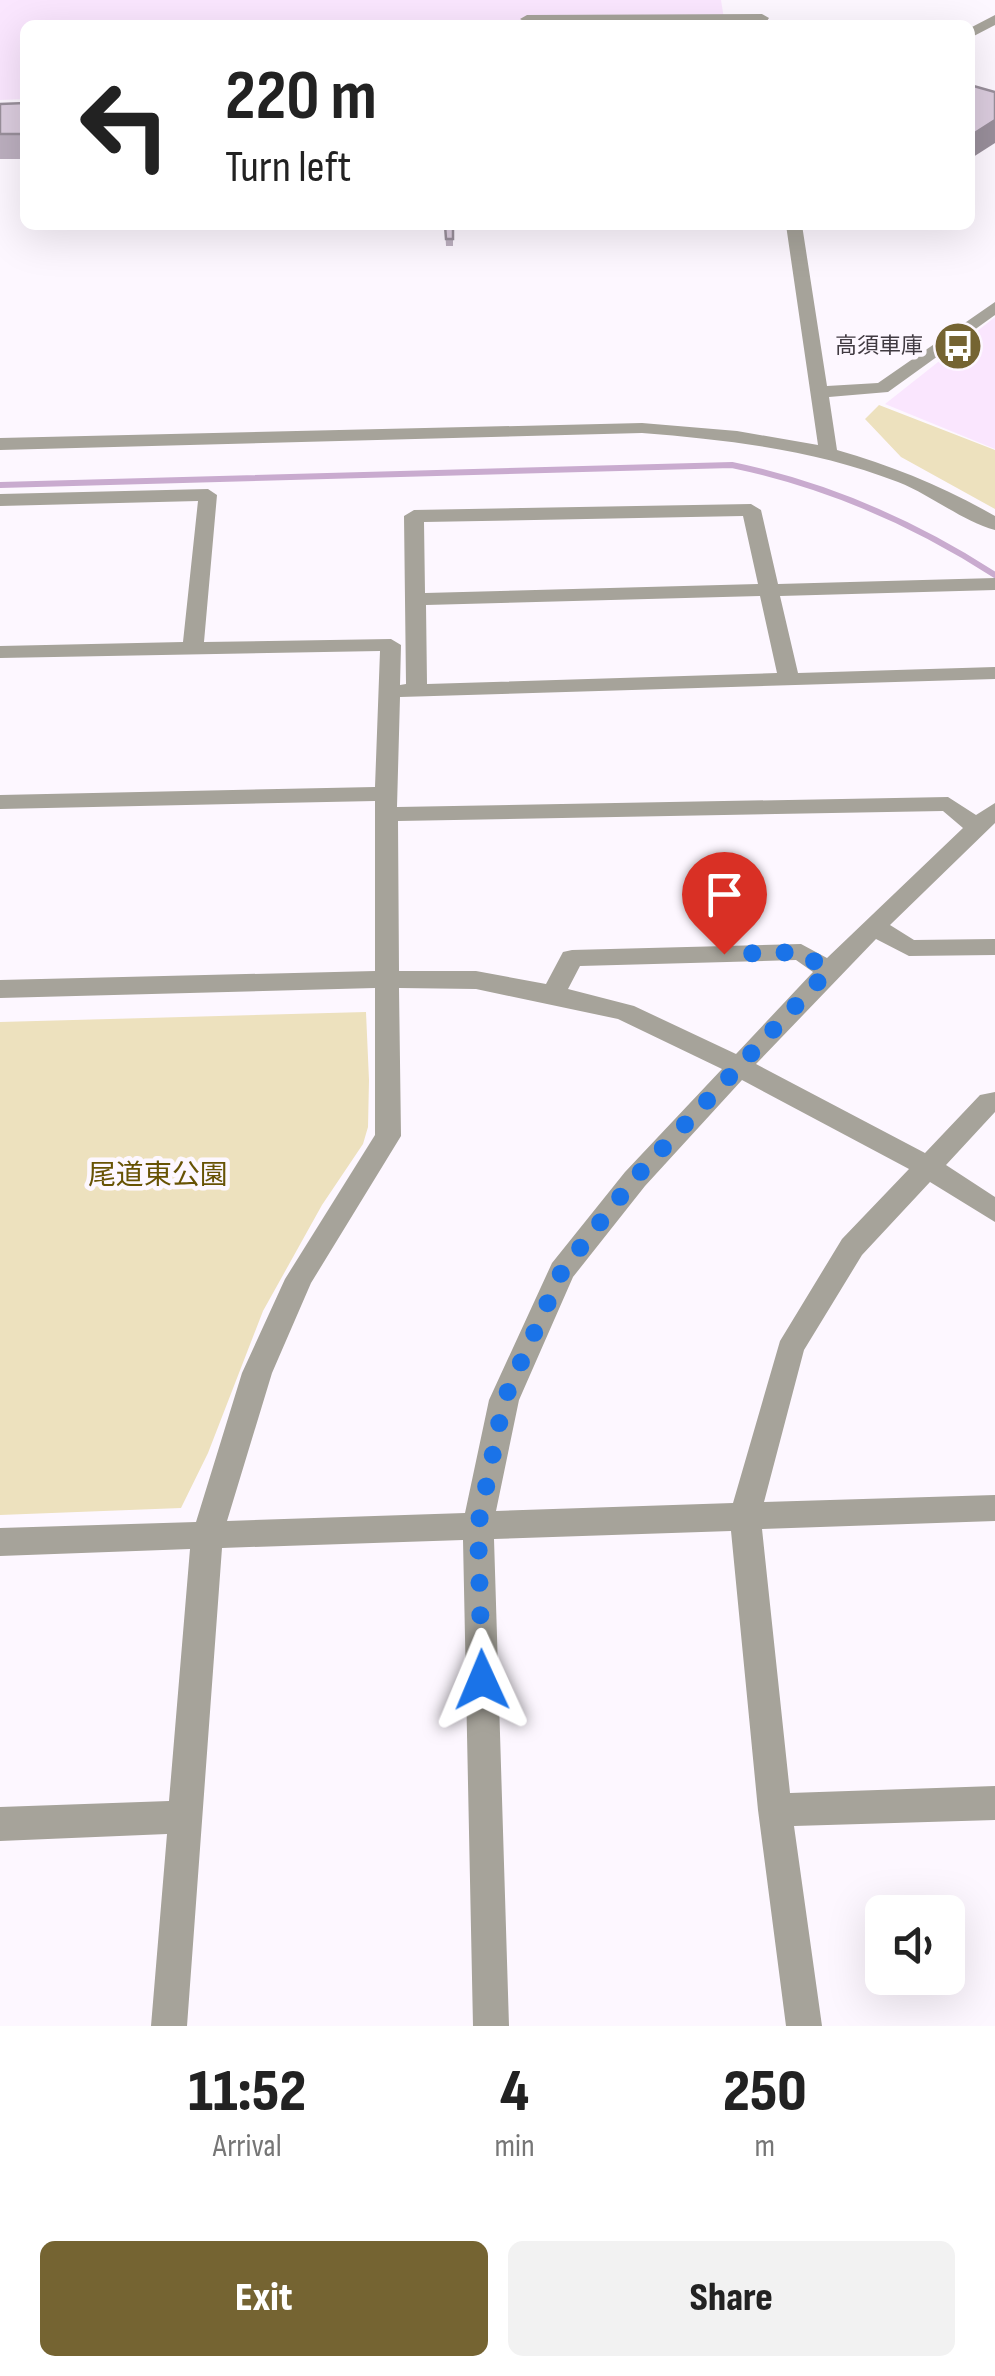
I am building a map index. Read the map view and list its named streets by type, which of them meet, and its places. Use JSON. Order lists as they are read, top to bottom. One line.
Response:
{"parks":["尾道東公園"],"places":{"bus stop":["高須車庫"]},"page":{"turn":["220 m","Turn left"],"eta":["11:52","Arrival","4","min","250","m"],"buttons":["Exit","Share"]}}
